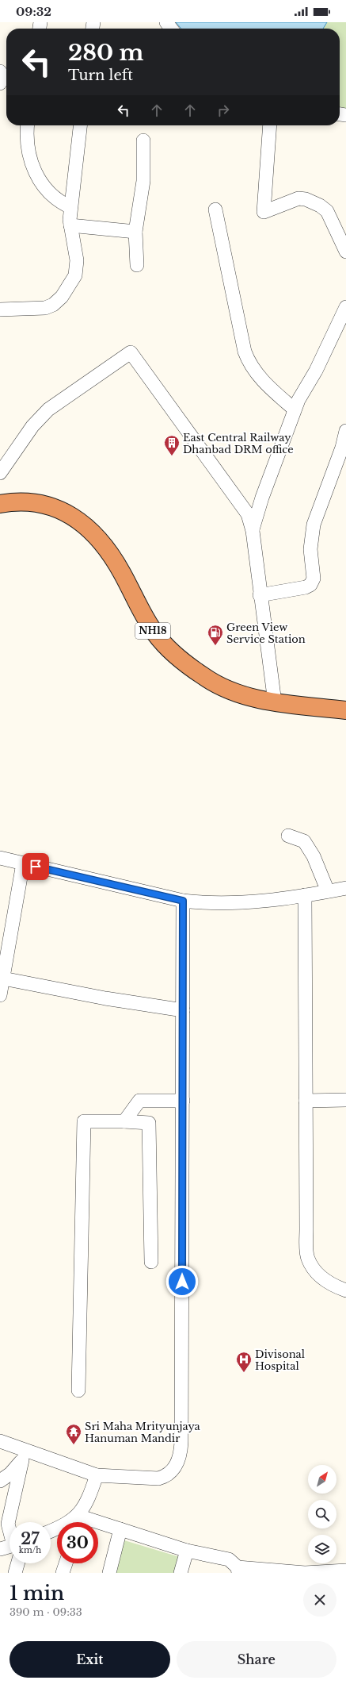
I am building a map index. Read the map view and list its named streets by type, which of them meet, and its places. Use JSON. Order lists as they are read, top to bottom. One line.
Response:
{"streets":{"highway":["NH18"]},"places":{"building":["East Central Railway Dhanbad DRM office"],"fuel station":["Green View Service Station"],"hospital":["Divisonal Hospital"],"temple":["Sri Maha Mrityunjaya Hanuman Mandir"]},"north":"top right","page":{"status":"09:32","turn":["280 m","Turn left"],"speed":"27 km/h","limit":"30","heading":["1 min","390 m · 09:33"],"buttons":["Exit","Share"]}}
